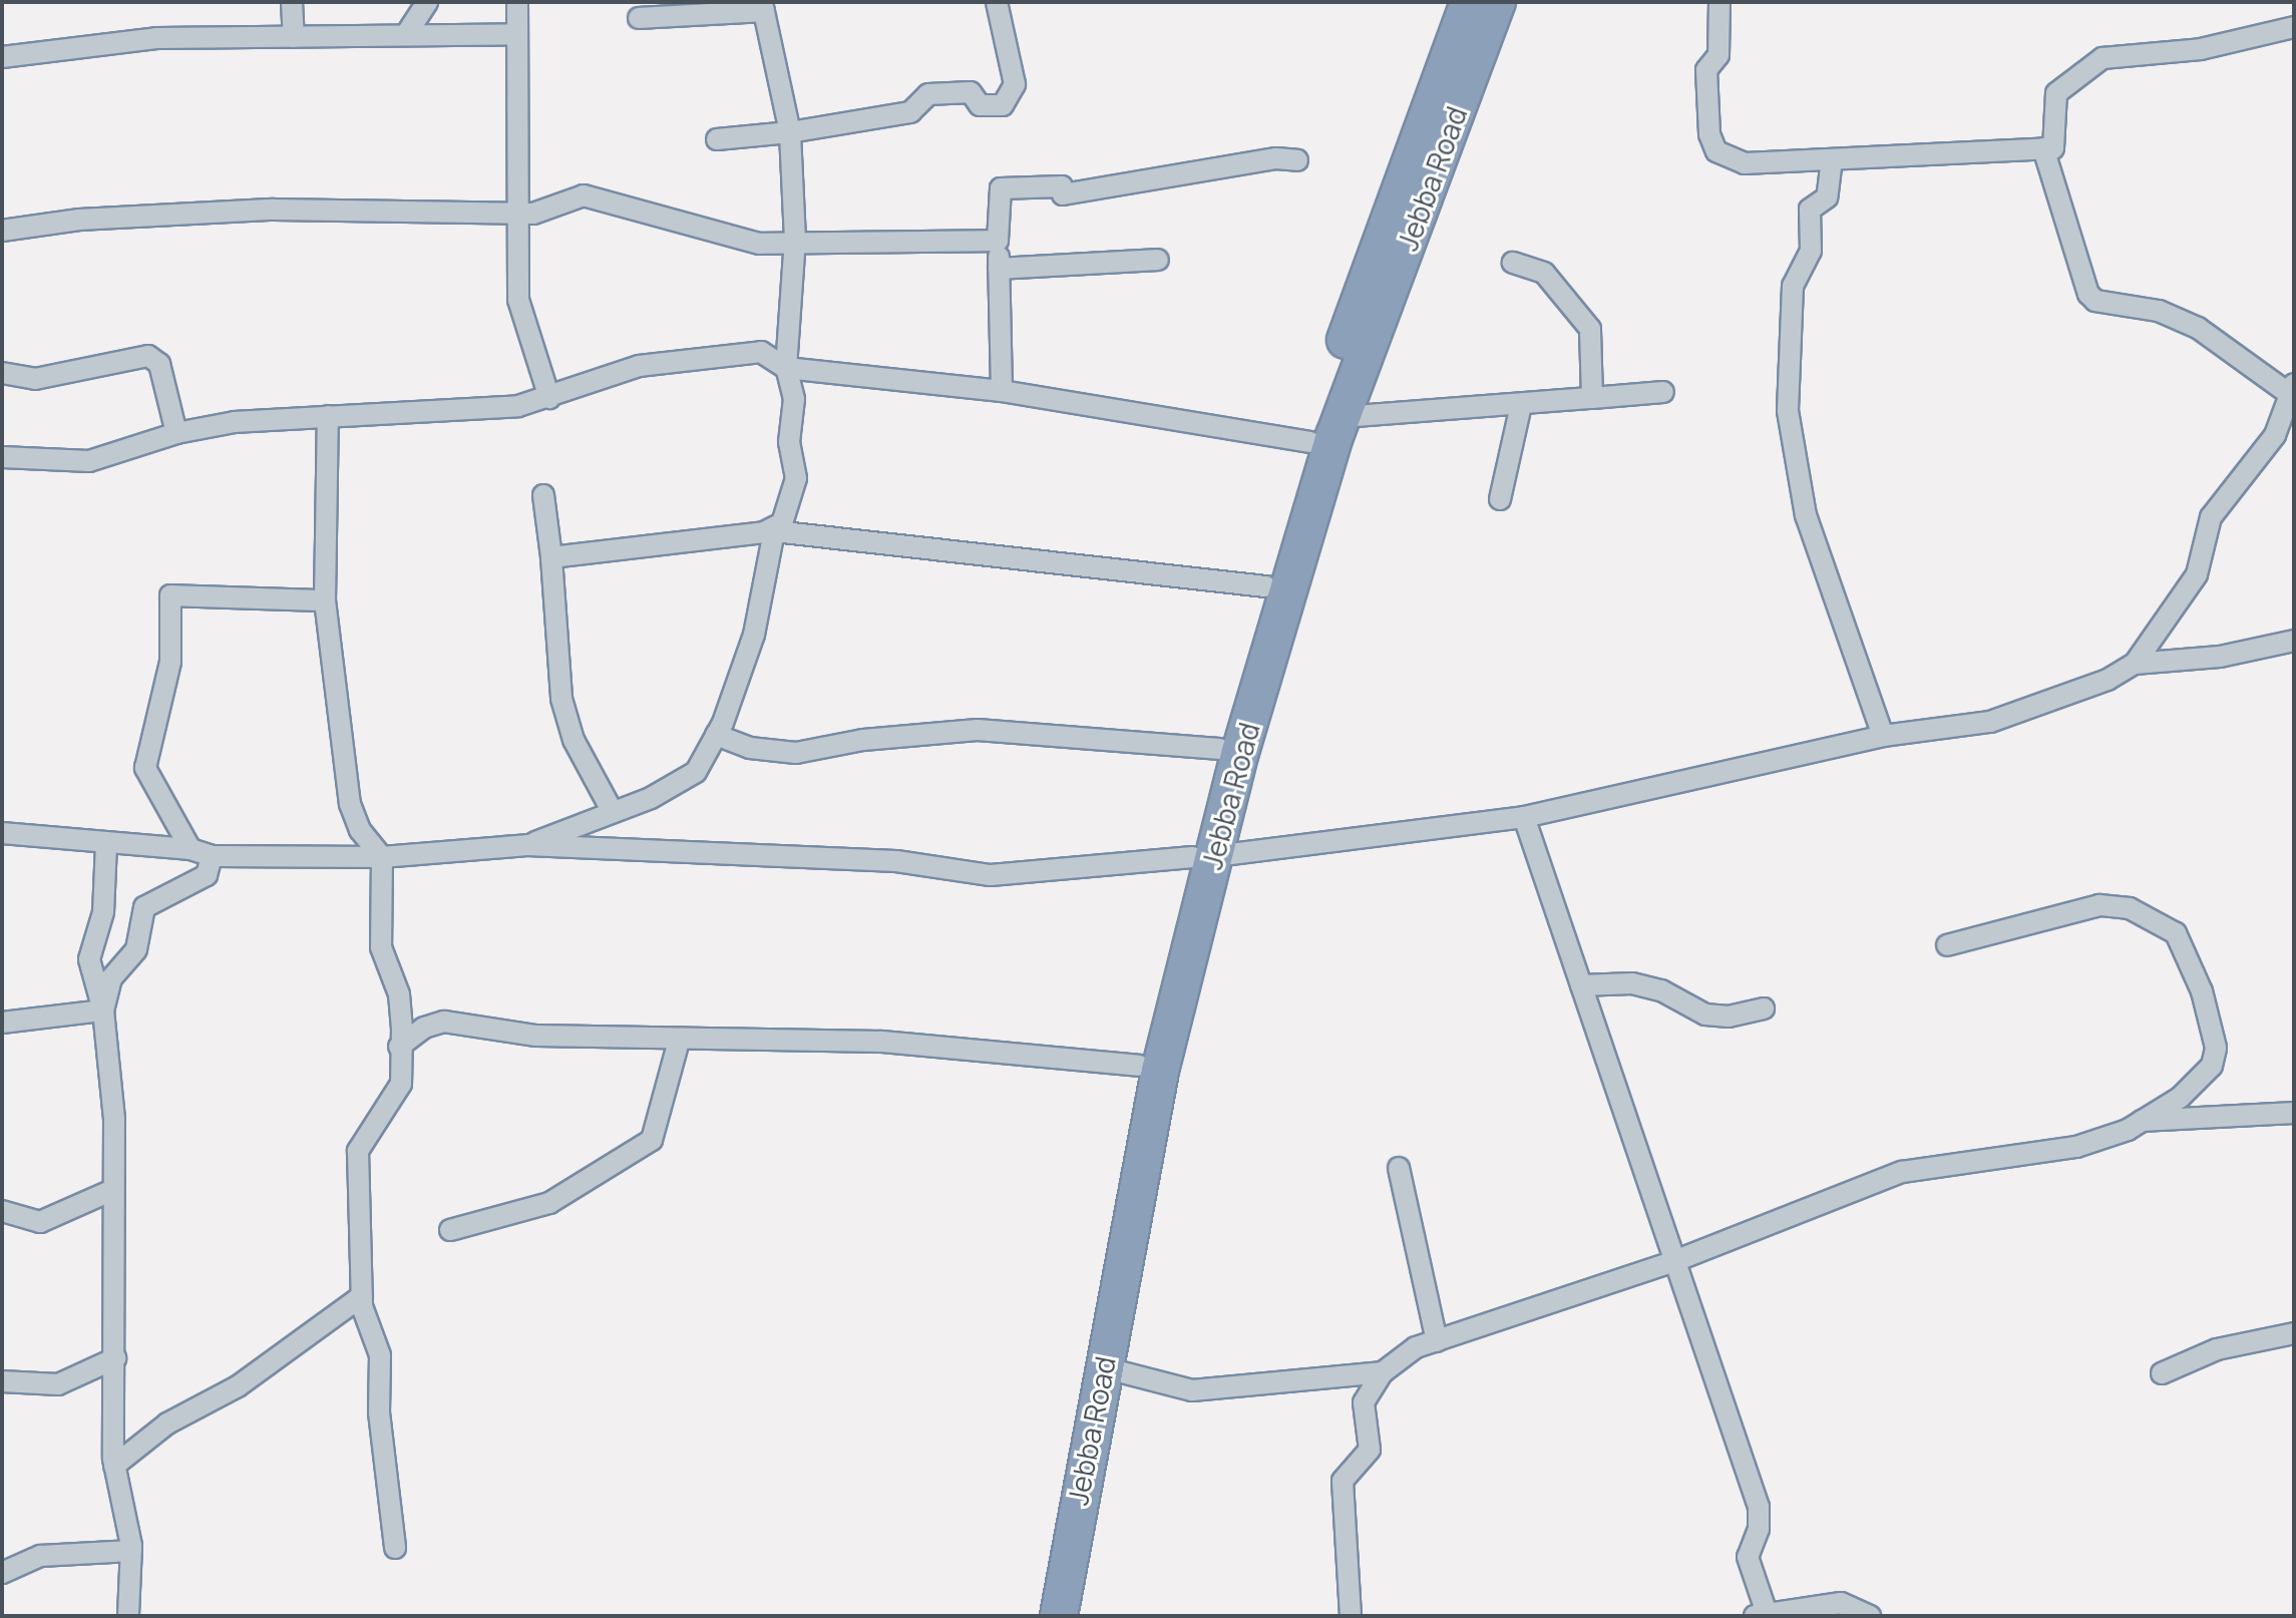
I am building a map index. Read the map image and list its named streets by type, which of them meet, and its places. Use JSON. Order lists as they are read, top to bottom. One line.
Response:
{"streets":{"highway":["Jebba Road"]}}
